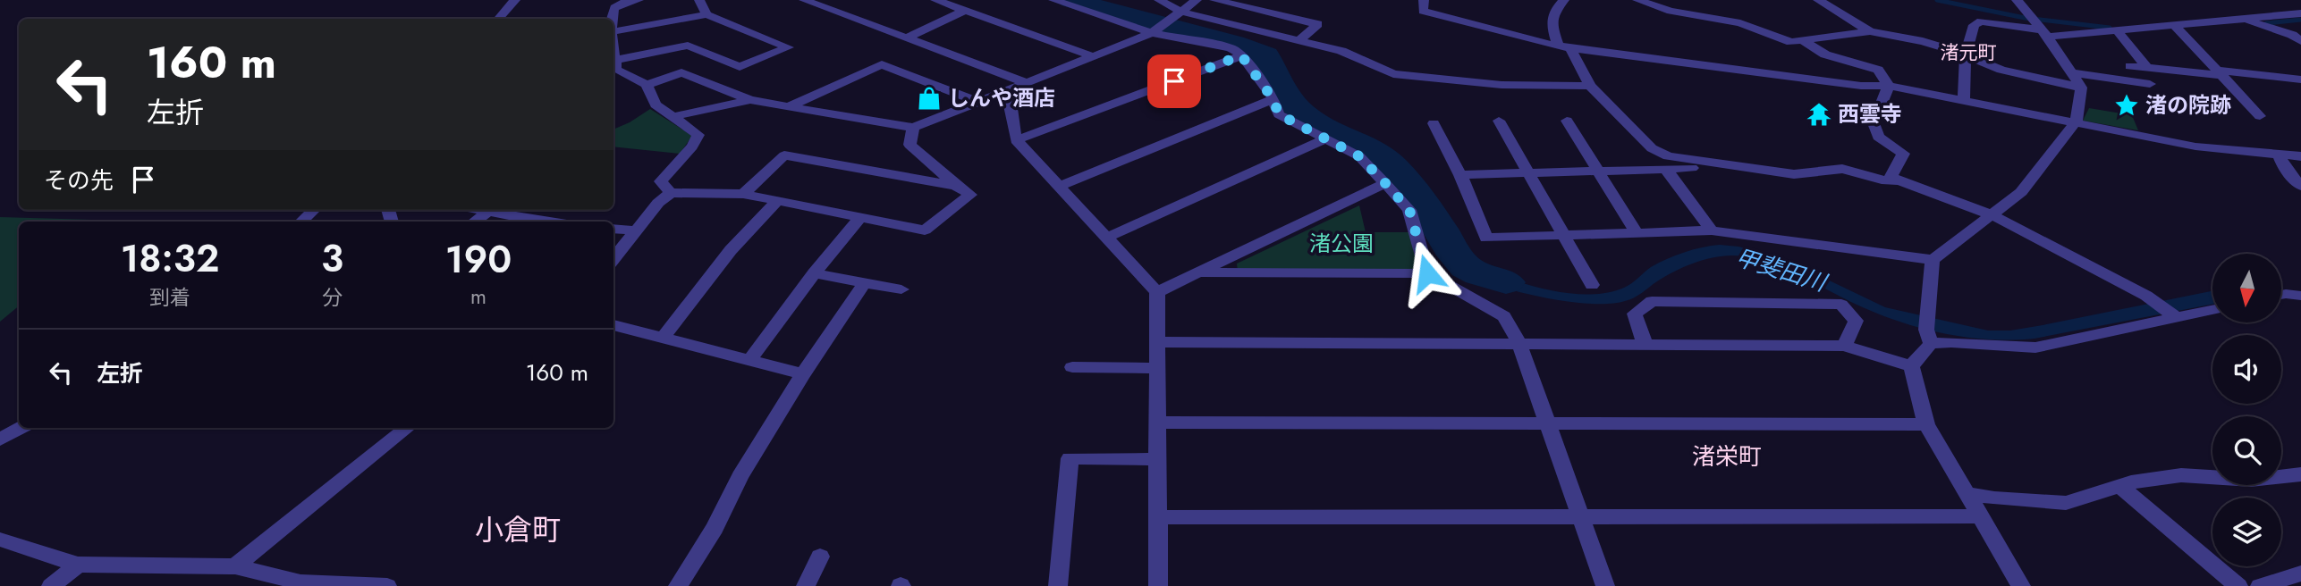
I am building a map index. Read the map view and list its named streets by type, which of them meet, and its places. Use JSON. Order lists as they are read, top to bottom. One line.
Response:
{"districts":["渚元町","渚栄町","小倉町"],"water":["甲斐田川"],"parks":["渚公園"],"places":{"shop":["しんや酒店"],"place":["渚の院跡"],"temple":["西雲寺"]},"north":"bottom","page":{"turn":["160 m","左折"],"then":"その先","eta":["18:32","到着","3","分","190","m"],"list":[{"name":"左折","value":"160 m"}]}}
